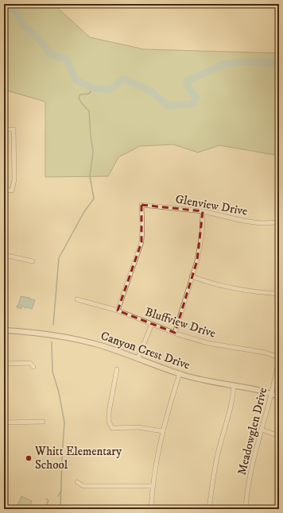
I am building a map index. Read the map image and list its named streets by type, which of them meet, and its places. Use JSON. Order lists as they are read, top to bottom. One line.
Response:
{"streets":{"street":["Glenview Drive","Bluffview Drive","Canyon Crest Drive","Meadowglen Drive"]},"crossings":[["Glenview Drive","Bluffview Drive"],["Bluffview Drive","Meadowglen Drive"],["Canyon Crest Drive","Meadowglen Drive"]],"places":["Whitt Elementary School"]}
